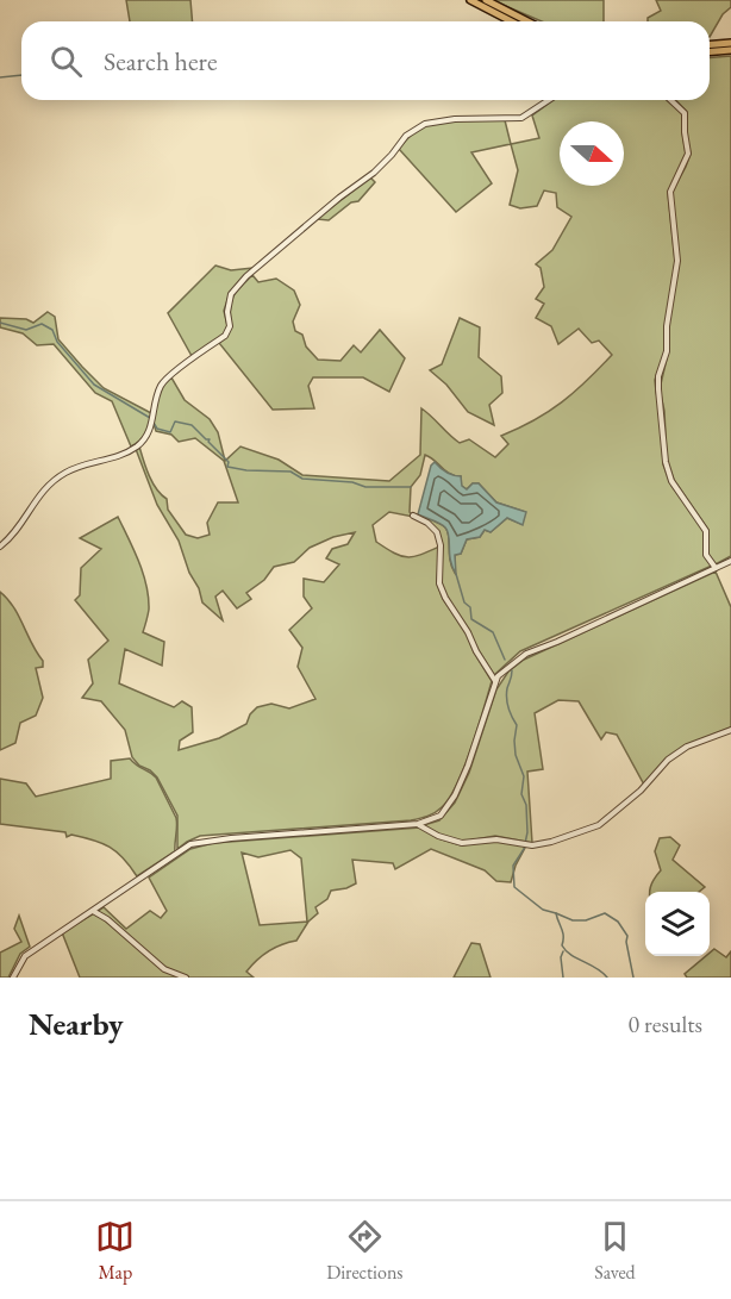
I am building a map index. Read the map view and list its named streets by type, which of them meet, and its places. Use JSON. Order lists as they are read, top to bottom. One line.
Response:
{"north":"right","page":{"search":"Search here","heading":["Nearby","0 results"],"nav":["Map","Directions","Saved"]}}
